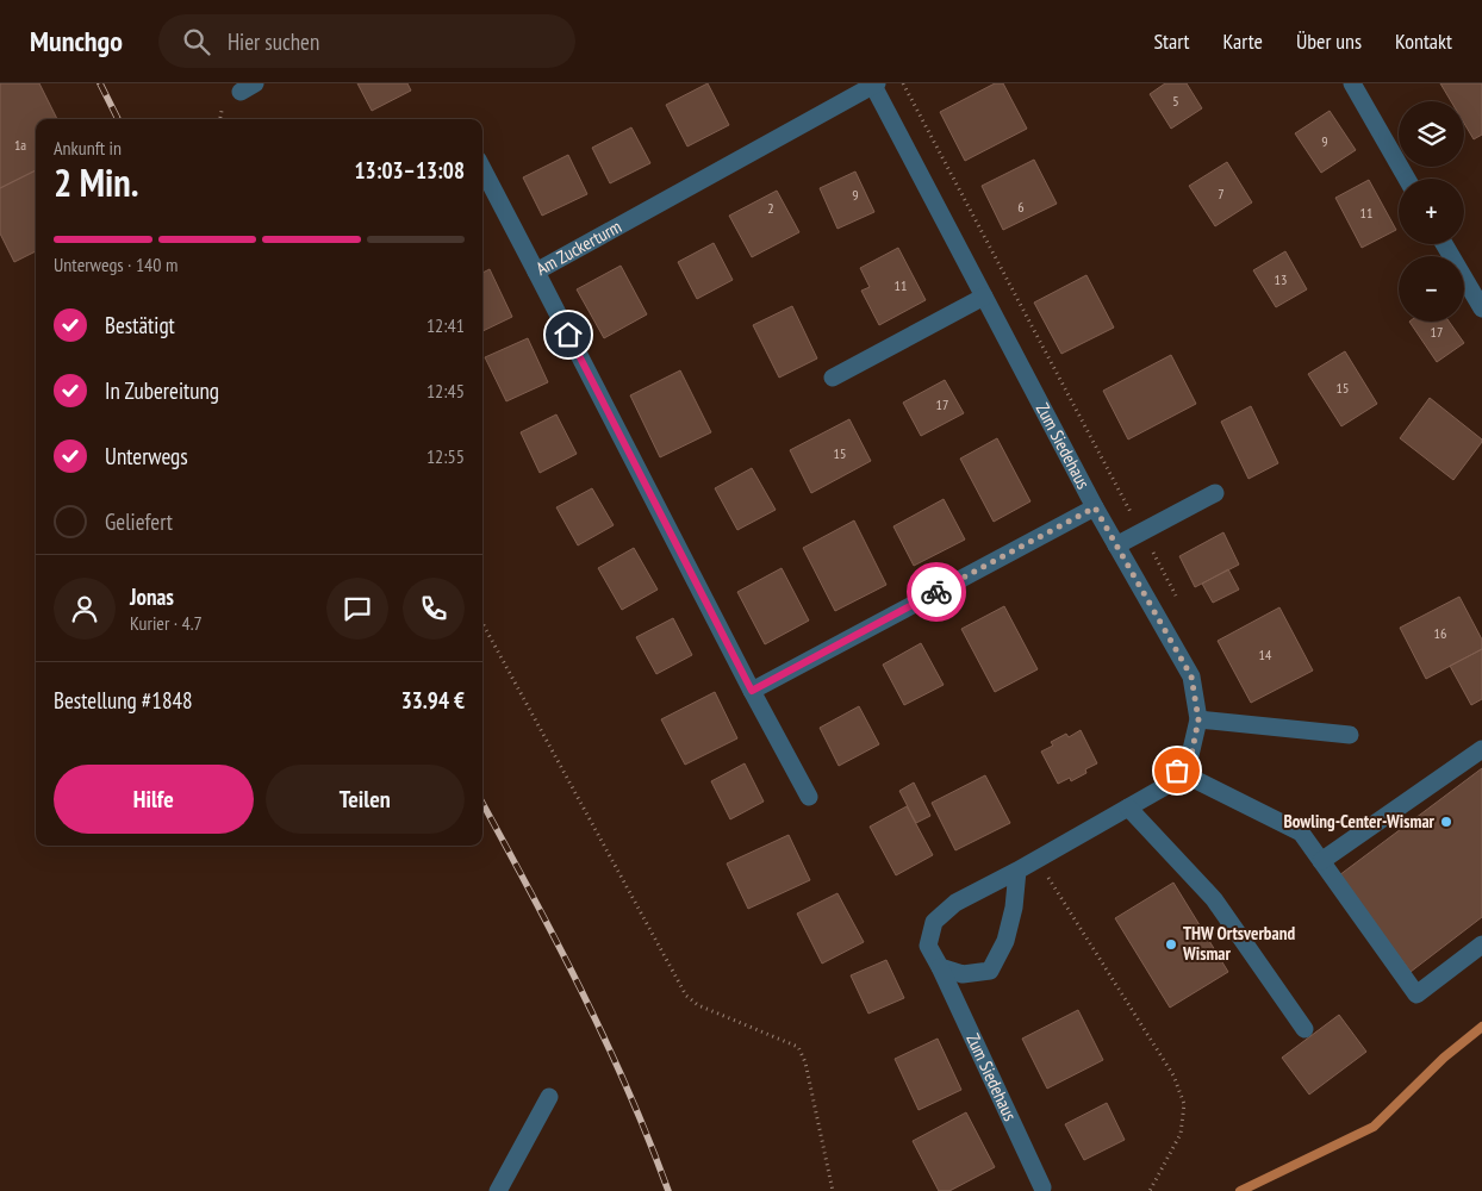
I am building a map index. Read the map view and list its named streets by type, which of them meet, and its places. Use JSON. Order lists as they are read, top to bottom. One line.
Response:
{"streets":{"street":["Am Zuckerturm","Zum Siedehaus"]},"crossings":[["Am Zuckerturm","Zum Siedehaus"]],"places":["Bowling-Center-Wismar","THW Ortsverband Wismar"],"house_numbers":["5","9","1a","7","9","6","2","11","13","11","17","15","17","15","16","14"],"page":{"header":"Munchgo","search":"Hier suchen","nav":["Start","Karte","Über uns","Kontakt"],"map_buttons":["+","−"],"heading":["2 Min.","Ankunft in","13:03–13:08"],"panel":["Jonas","Kurier · 4.7","Bestellung #1848","33.94 €"],"bar":"Unterwegs · 140 m","list":[["Bestätigt","12:41"],["In Zubereitung","12:45"],["Unterwegs","12:55"],"Geliefert"],"buttons":["Hilfe","Teilen"]}}
